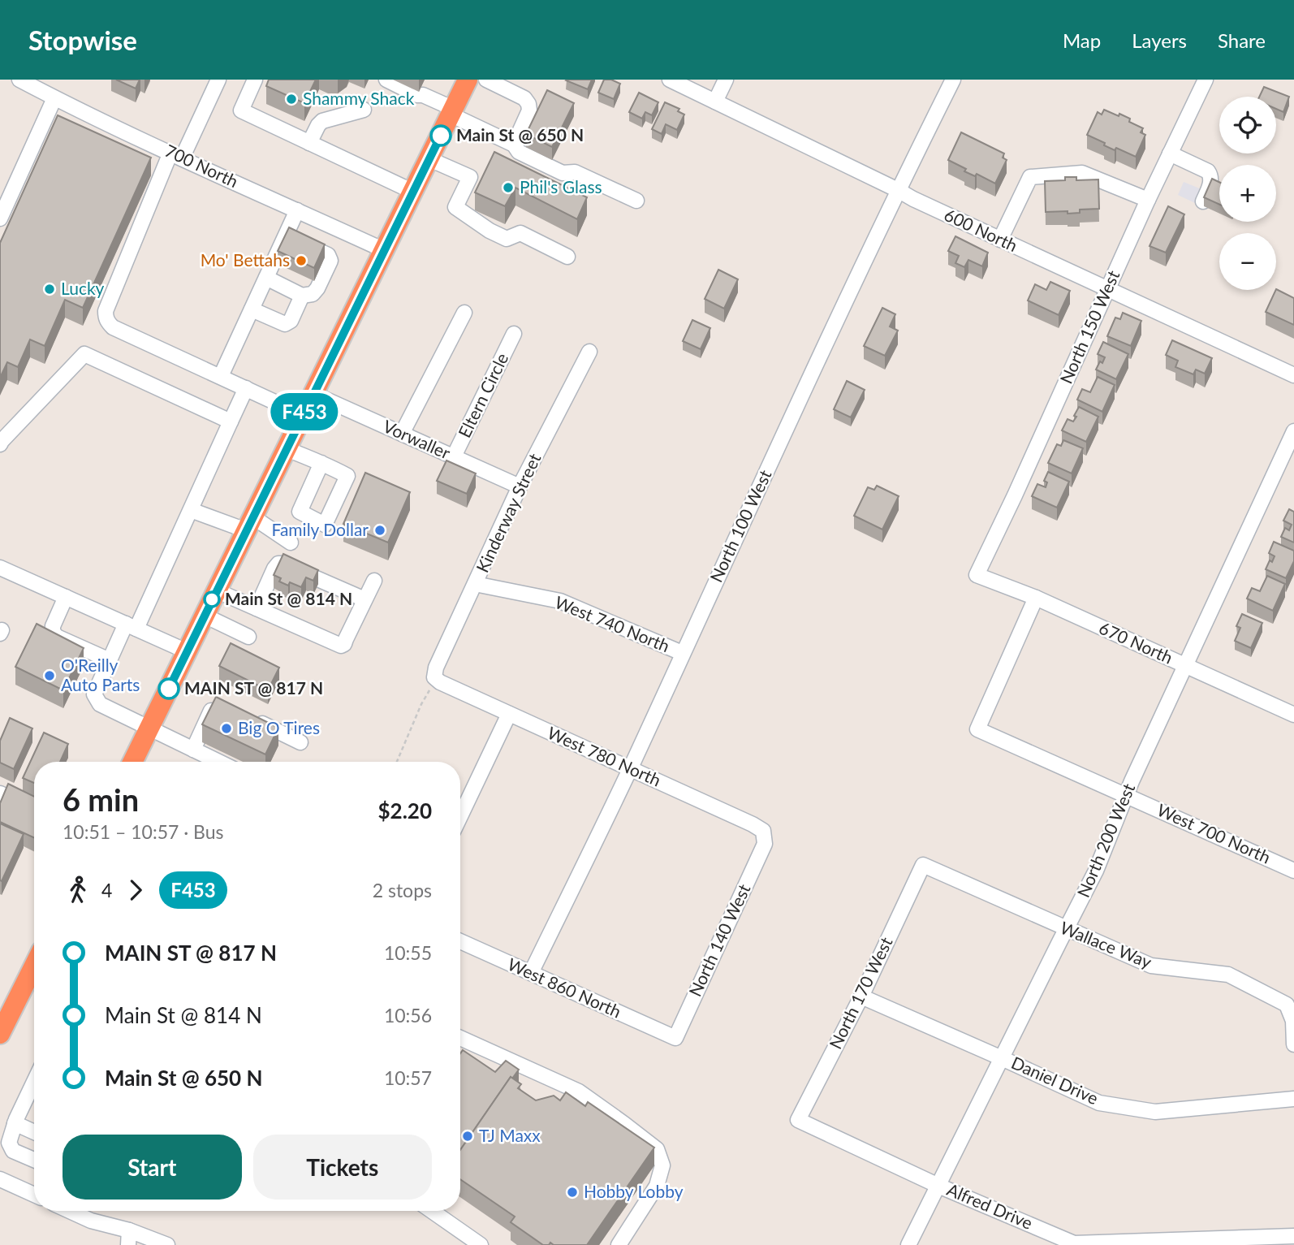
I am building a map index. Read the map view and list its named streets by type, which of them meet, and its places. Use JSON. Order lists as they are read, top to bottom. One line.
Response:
{"streets":{"street":["700 North","600 North","North 150 West","Eltern Circle","Vorwaller","Kinderway Street","North 100 West","West 740 North","670 North","West 780 North","West 700 North","North 200 West","North 140 West","Wallace Way","West 860 North","North 170 West","Daniel Drive","Alfred Drive"]},"crossings":[["600 North","North 150 West"],["600 North","North 100 West"],["North 150 West","670 North"],["Eltern Circle","Vorwaller"],["Vorwaller","Kinderway Street"],["Kinderway Street","West 740 North"],["Kinderway Street","West 780 North"],["North 100 West","West 740 North"],["North 100 West","West 780 North"],["North 100 West","West 860 North"],["670 North","West 700 North"],["670 North","North 200 West"],["West 780 North","North 140 West"],["West 700 North","North 200 West"],["North 200 West","Wallace Way"],["North 200 West","Daniel Drive"],["North 200 West","Alfred Drive"],["North 140 West","West 860 North"],["Wallace Way","North 170 West"],["North 170 West","Daniel Drive"],["North 170 West","Alfred Drive"]],"places":["Shammy Shack","Main St @ 650 N","Phil's Glass","Mo' Bettahs","Lucky","Family Dollar","Main St @ 814 N","O'Reilly Auto Parts","MAIN ST @ 817 N","Big O Tires","TJ Maxx","Hobby Lobby"],"lines":["bus line F453"],"page":{"header":"Stopwise","nav":["Map","Layers","Share"],"on_map":"F453","map_buttons":["+","−"],"heading":["6 min","10:51 – 10:57 · Bus","$2.20"],"legs":["4","F453","2 stops"],"list":[{"name":"MAIN ST @ 817 N","value":"10:55"},{"name":"Main St @ 814 N","value":"10:56"},{"name":"Main St @ 650 N","value":"10:57"}],"buttons":["Start","Tickets"]}}
